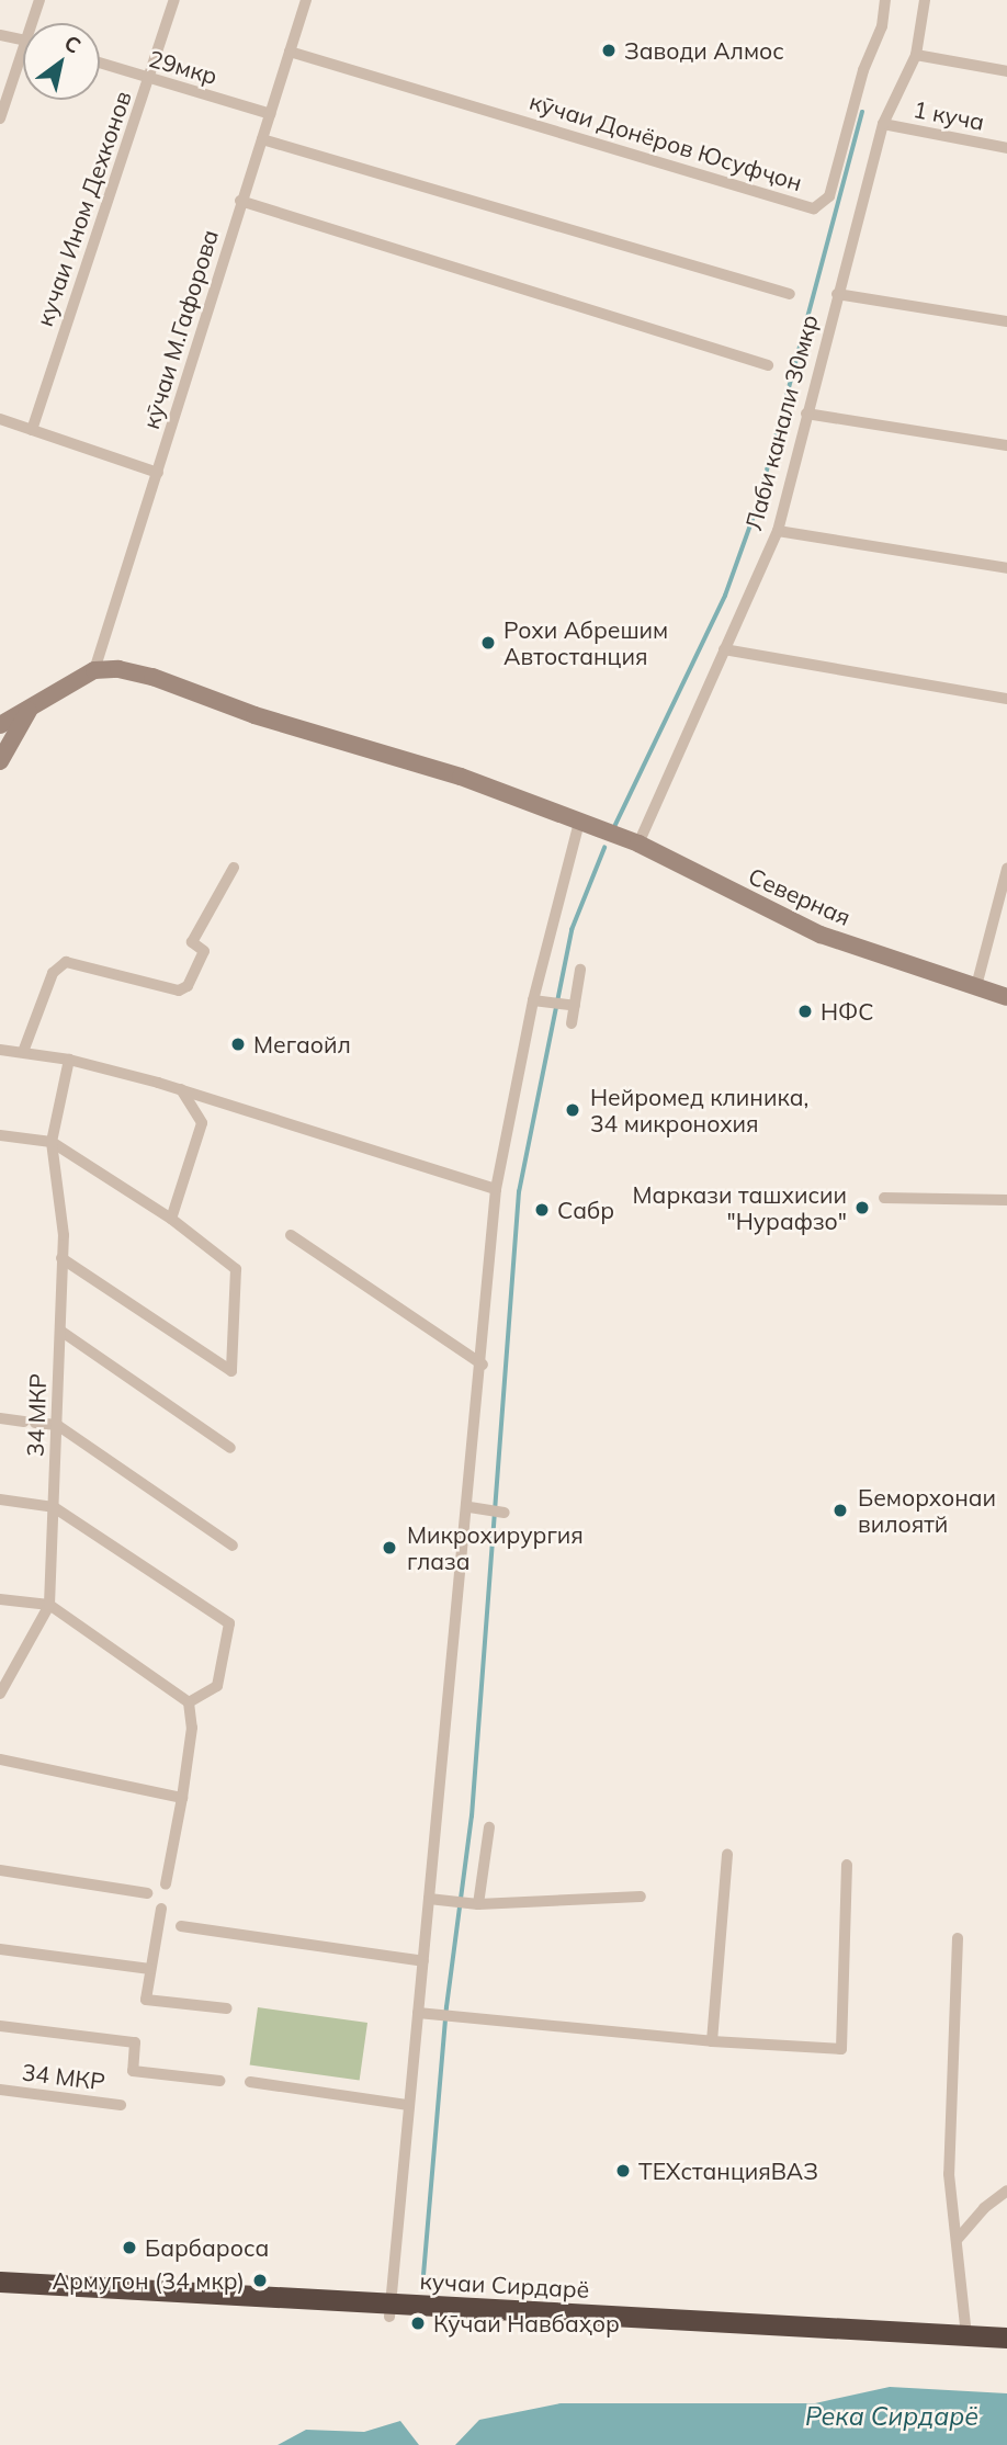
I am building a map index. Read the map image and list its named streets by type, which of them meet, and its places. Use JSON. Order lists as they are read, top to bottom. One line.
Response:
{"streets":{"highway":["кучаи Сирдарё"],"main road":["Северная"],"street":["29мкр","1 куча","кӯчаи Донёров Юсуфҷон","кучаи Ином Дехконов","кӯчаи М.Гафорова","Лаби канали 30мкр","34 МКР"]},"crossings":[["29мкр","кучаи Ином Дехконов"],["29мкр","кӯчаи М.Гафорова"],["1 куча","Лаби канали 30мкр"],["кӯчаи Донёров Юсуфҷон","кӯчаи М.Гафорова"],["кӯчаи М.Гафорова","Северная"],["Лаби канали 30мкр","Северная"]],"water":["Река Сирдарё"],"places":["Заводи Алмос","Рохи Абрешим Автостанция","НФС","Мегаойл","Нейромед клиника, 34 микронохия","Маркази ташхисии \"Нурафзо\"","Сабр","Беморхонаи вилоятй","Микрохирургия глаза","ТЕХстанцияВАЗ","Барбароса","Армугон (34 мкр)","Кӯчаи Навбаҳор"],"north":"top right"}
